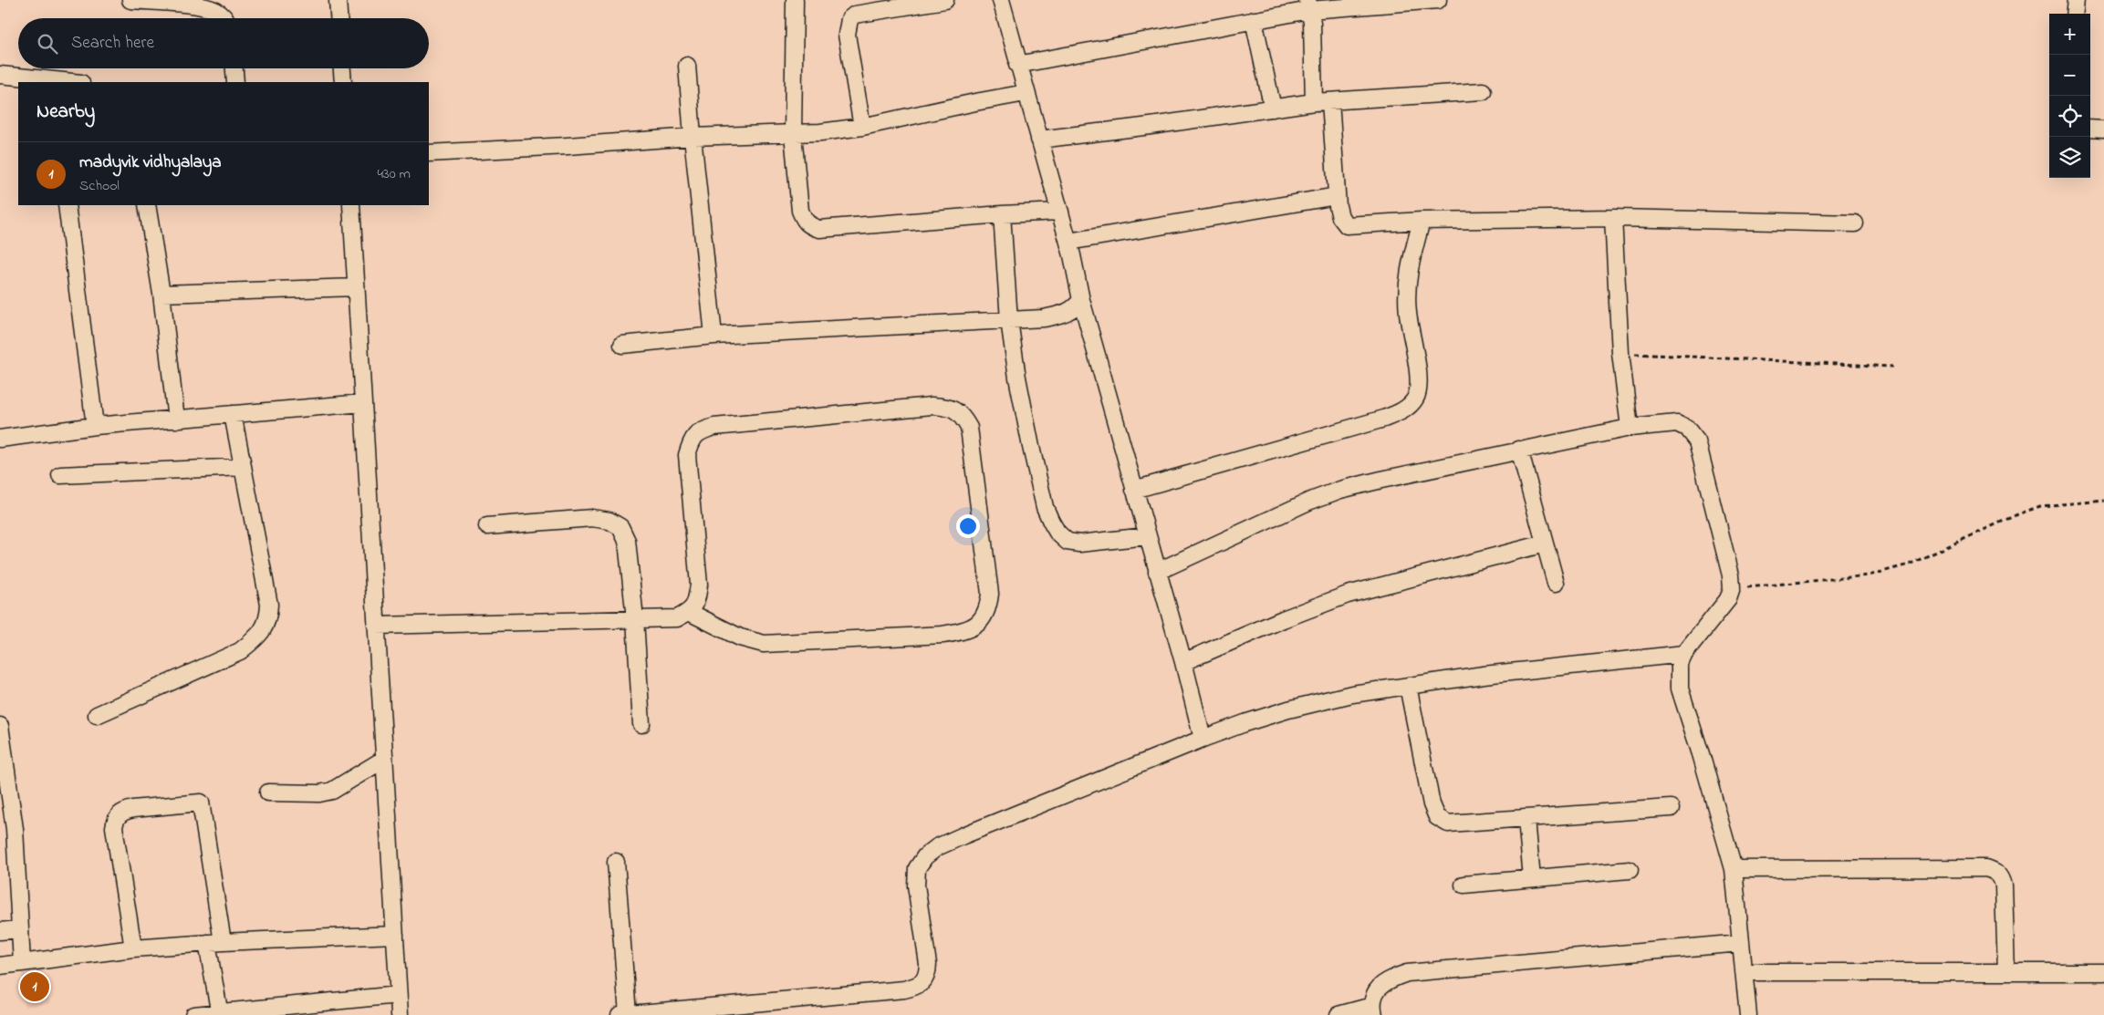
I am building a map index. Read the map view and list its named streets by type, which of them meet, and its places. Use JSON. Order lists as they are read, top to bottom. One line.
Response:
{"page":{"map_buttons":["+","−"],"search":"Search here","heading":"Nearby","list":[{"mark":"1","name":"madyvik vidhyalaya","note":"School","value":"430 m"}],"pins":"1"}}
